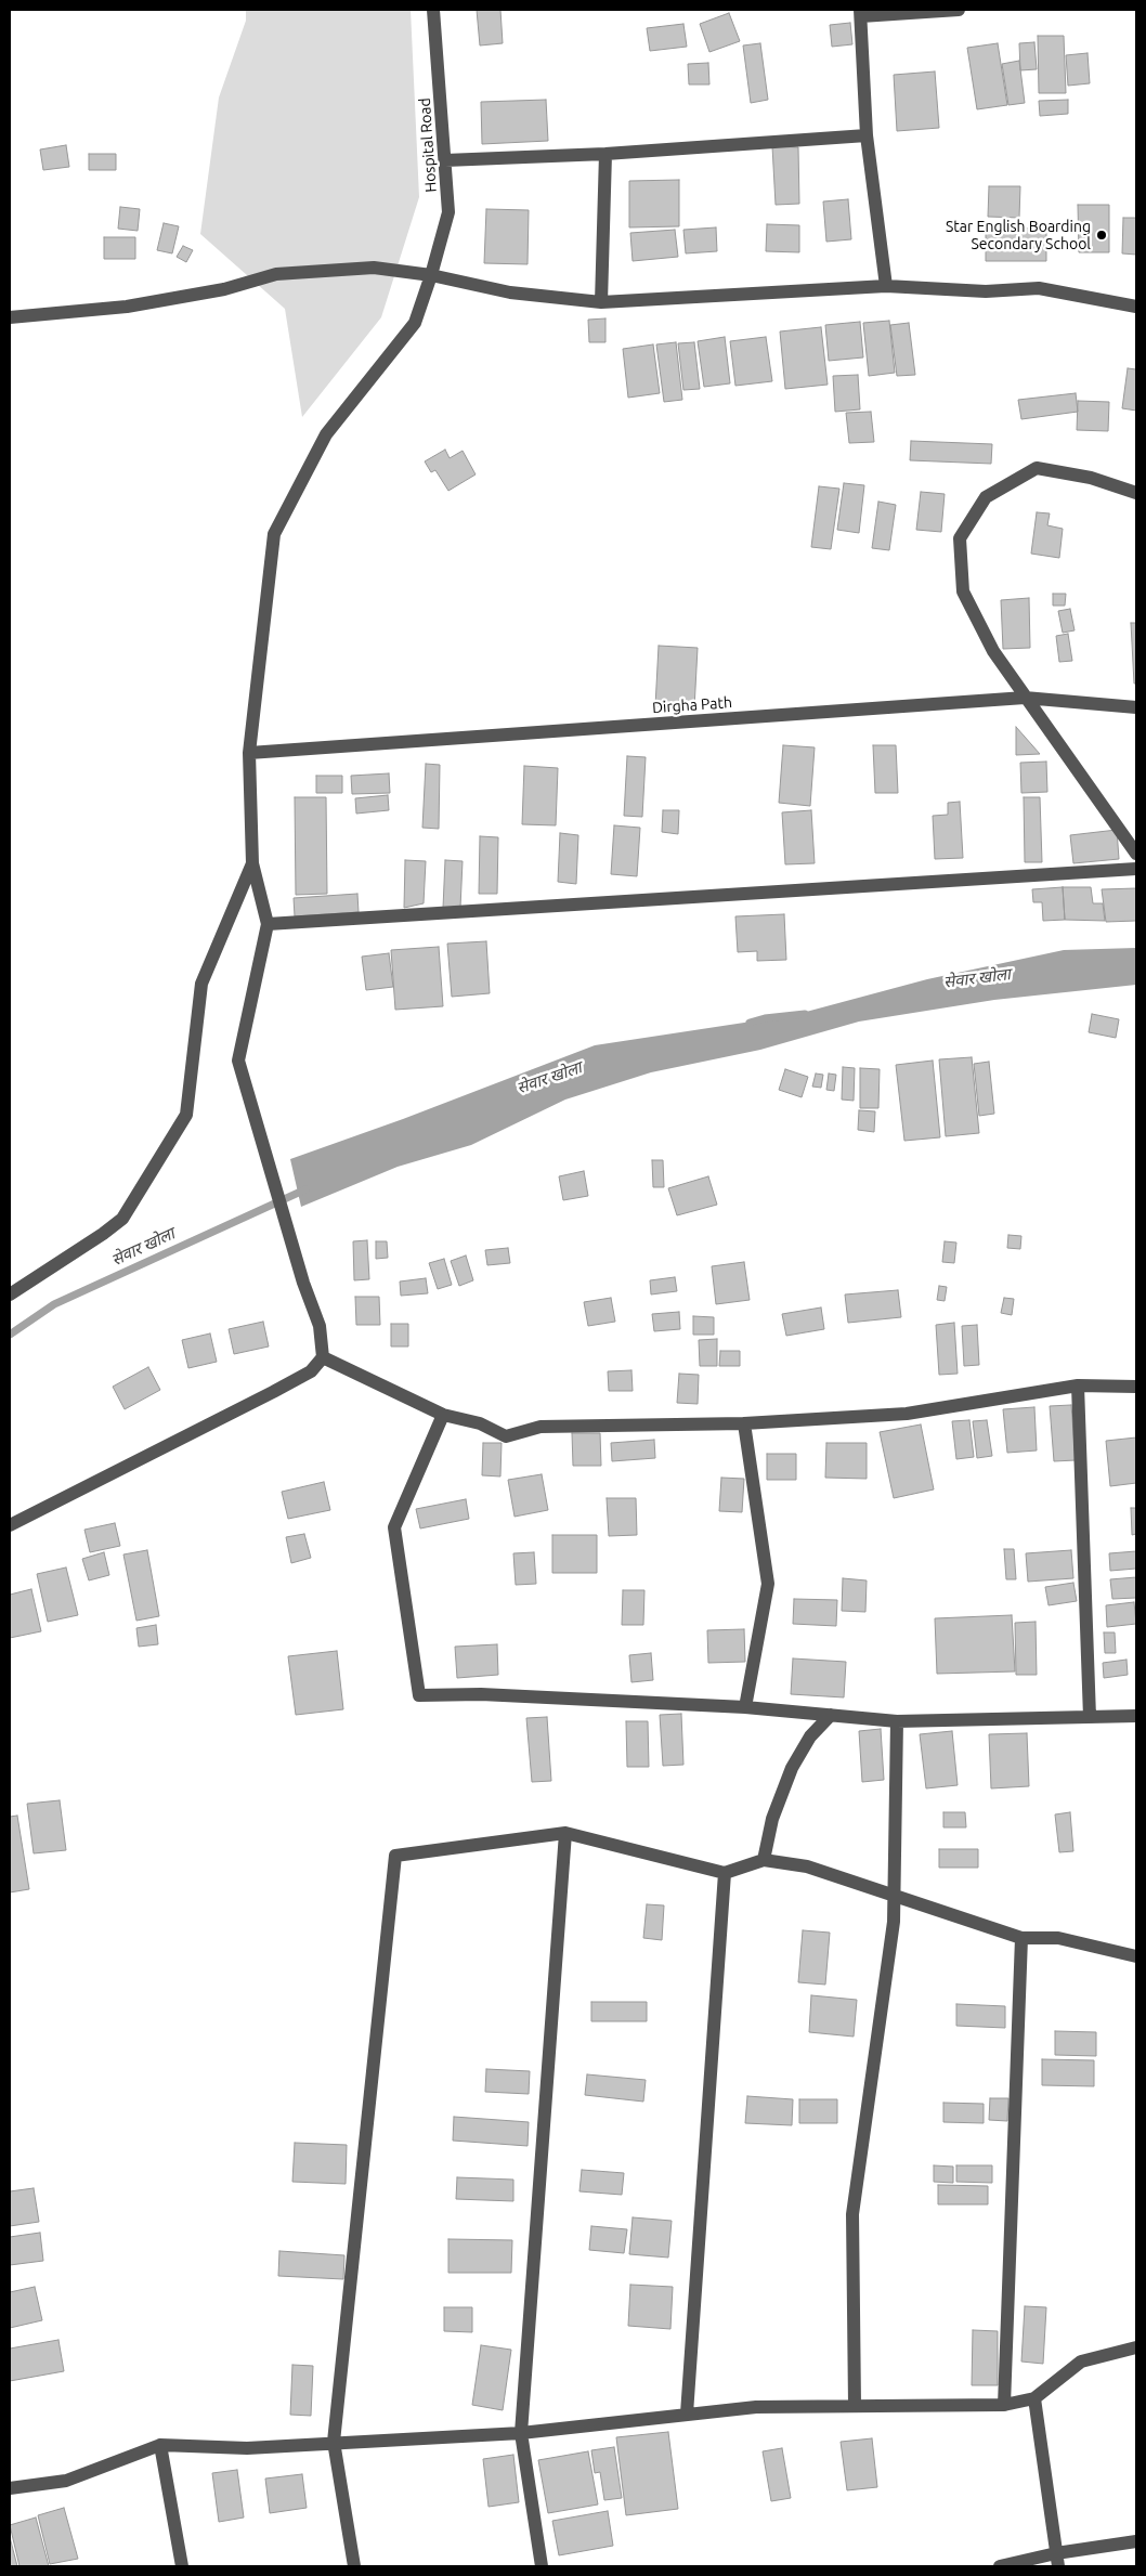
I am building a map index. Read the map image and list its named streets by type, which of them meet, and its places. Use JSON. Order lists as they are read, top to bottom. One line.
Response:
{"streets":{"street":["Hospital Road","Dirgha Path"]},"crossings":[["Hospital Road","Dirgha Path"]],"water":["सेवार खोला"],"places":["Star English Boarding Secondary School"]}
